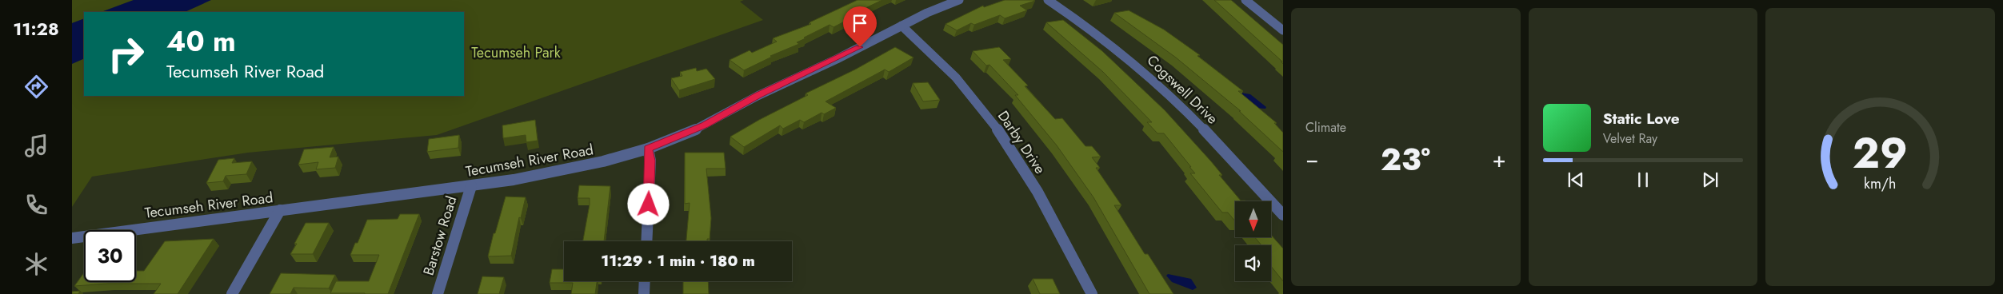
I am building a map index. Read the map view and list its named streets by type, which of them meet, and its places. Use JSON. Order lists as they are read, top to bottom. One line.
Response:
{"streets":{"street":["Cogswell Drive","Darby Drive","Tecumseh River Road","Barstow Road"]},"crossings":[["Darby Drive","Tecumseh River Road"],["Tecumseh River Road","Barstow Road"]],"parks":["Tecumseh Park"],"north":"bottom","page":{"tabs":"11:28","tile":"Climate","turn":["40 m","Tecumseh River Road"],"song":["Static Love","Velvet Ray"],"heat":["−","23°","+"],"limit":"30","trip":"11:29 · 1 min · 180 m","gauge":["29","km/h"]}}
